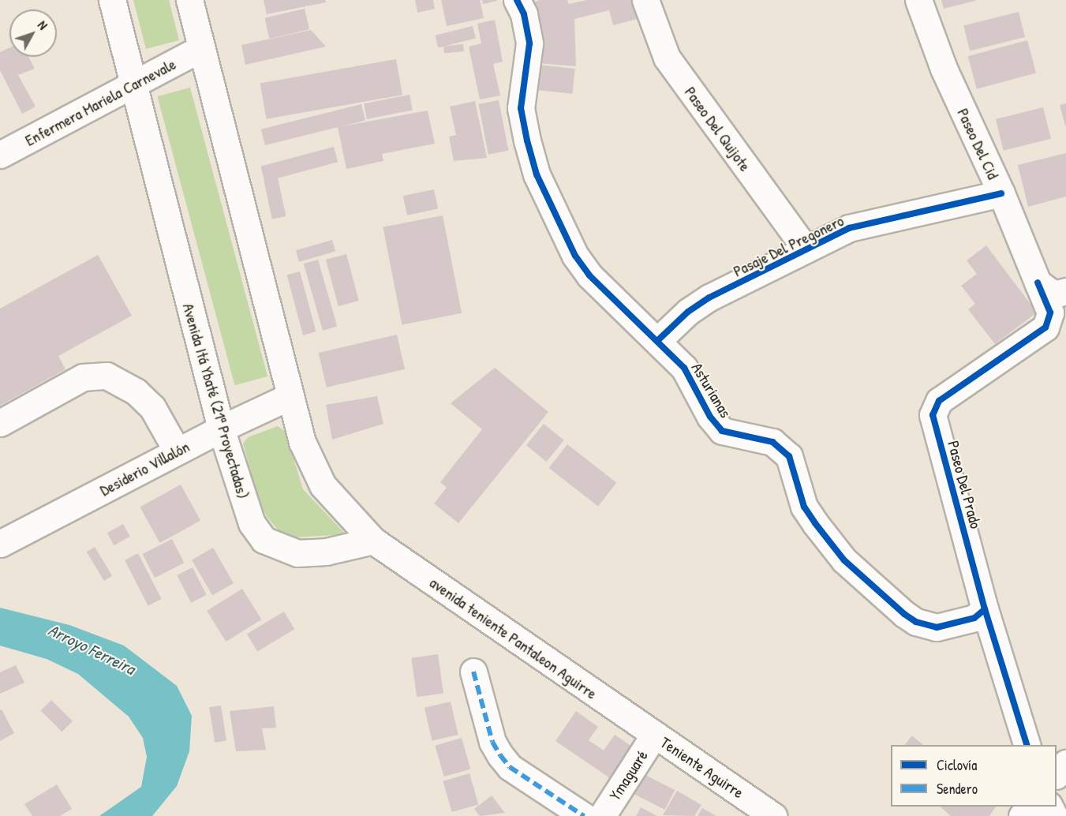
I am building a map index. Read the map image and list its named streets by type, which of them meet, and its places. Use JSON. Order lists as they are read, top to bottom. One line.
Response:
{"streets":{"street":["Enfermera Mariela Carnevale","Paseo Del Quijote","Paseo Del Cid","Pasaje Del Pregonero","Asturianas","Avenida Itá Ybaté (21ª Proyectadas)","Desiderio Villalón","Paseo Del Prado","avenida teniente Pantaleon Aguirre","Teniente Aguirre","Ymaguaré"]},"crossings":[["Enfermera Mariela Carnevale","Avenida Itá Ybaté (21ª Proyectadas)"],["Paseo Del Quijote","Pasaje Del Pregonero"],["Paseo Del Cid","Pasaje Del Pregonero"],["Paseo Del Cid","Paseo Del Prado"],["Pasaje Del Pregonero","Asturianas"],["Asturianas","Paseo Del Prado"],["Avenida Itá Ybaté (21ª Proyectadas)","Desiderio Villalón"],["Avenida Itá Ybaté (21ª Proyectadas)","avenida teniente Pantaleon Aguirre"],["avenida teniente Pantaleon Aguirre","Teniente Aguirre"],["avenida teniente Pantaleon Aguirre","Ymaguaré"],["Teniente Aguirre","Ymaguaré"]],"water":["Arroyo Ferreira"],"legend":["Ciclovía","Sendero"],"north":"top right"}
